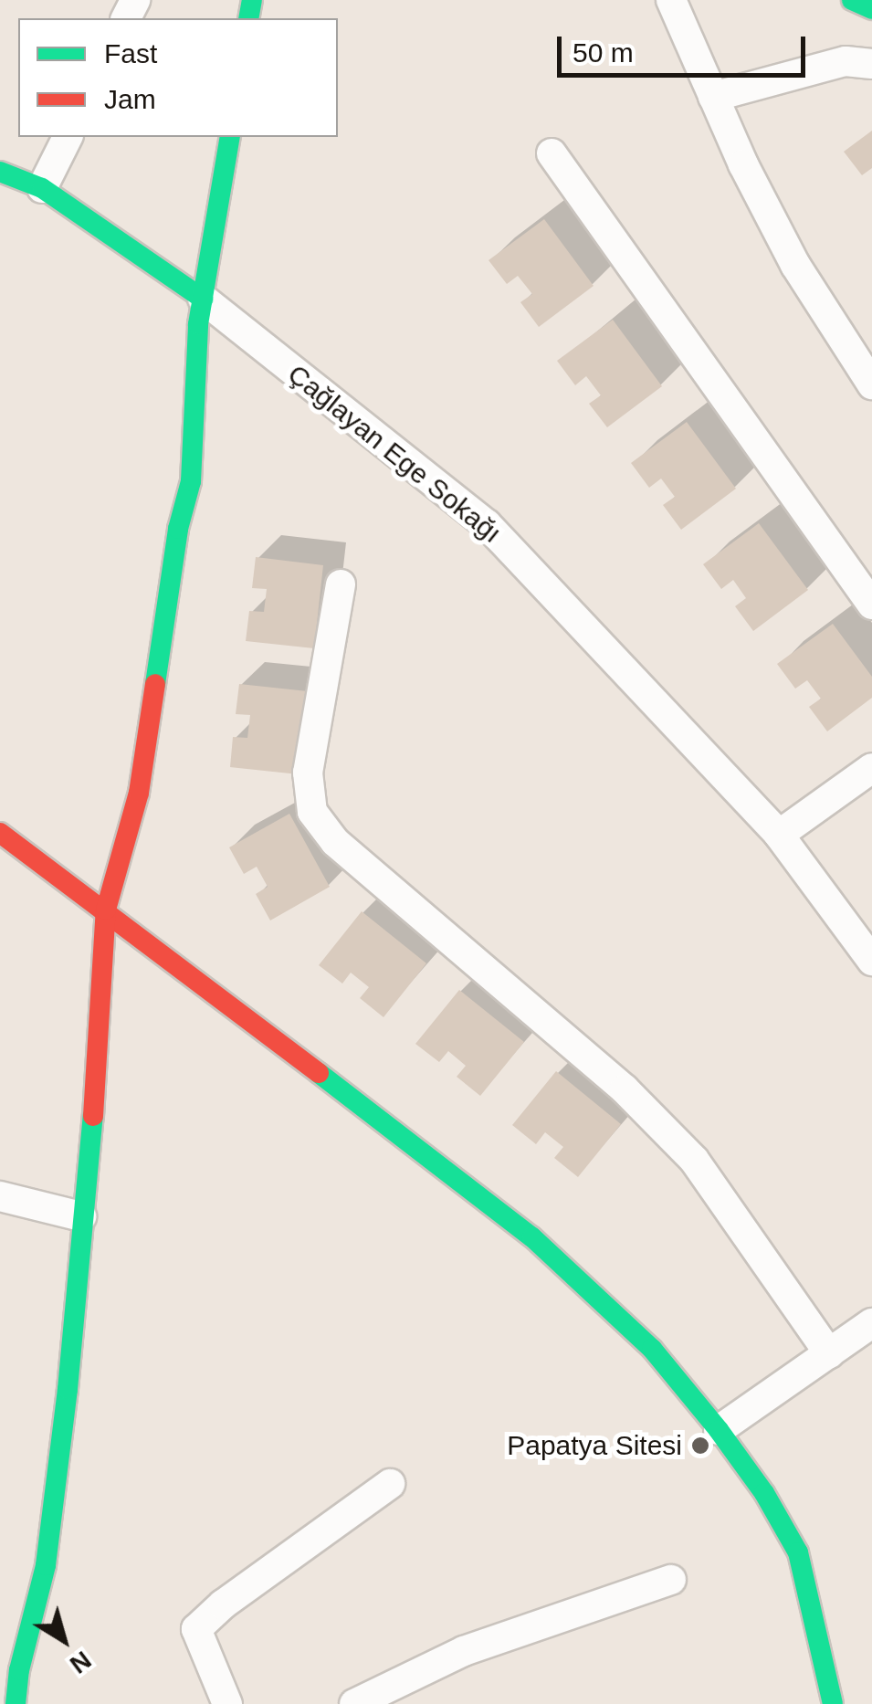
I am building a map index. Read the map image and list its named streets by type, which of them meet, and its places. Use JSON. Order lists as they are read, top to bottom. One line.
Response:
{"streets":{"street":["Çağlayan Ege Sokağı"]},"places":["Papatya Sitesi"],"legend":["Fast","Jam"],"scale_bar":"50 m","north":"bottom right"}
